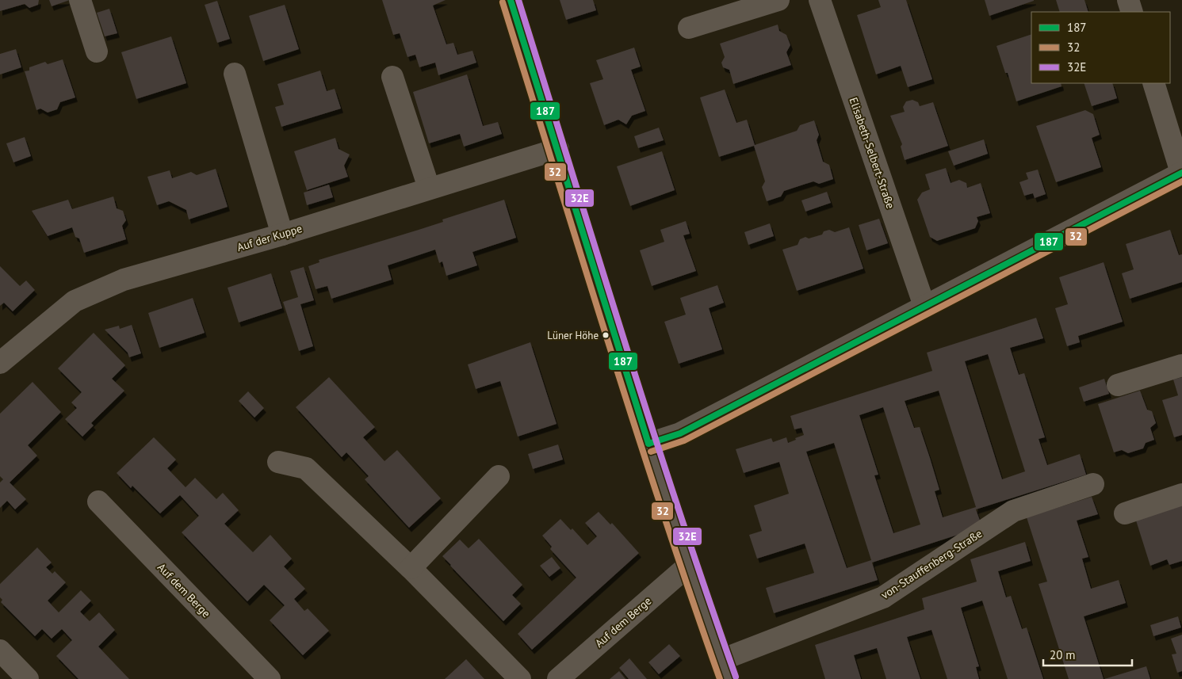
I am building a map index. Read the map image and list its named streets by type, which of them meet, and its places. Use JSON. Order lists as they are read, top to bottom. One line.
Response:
{"streets":{"street":["Elisabeth-Selbert-Straße","Auf der Kuppe","von-Stauffenberg-Straße","Auf dem Berge"]},"places":["Lüner Höhe"],"lines":["transit line 187","transit line 32E","transit line 32"],"legend":["187","32","32E"],"scale_bar":"20 m"}
